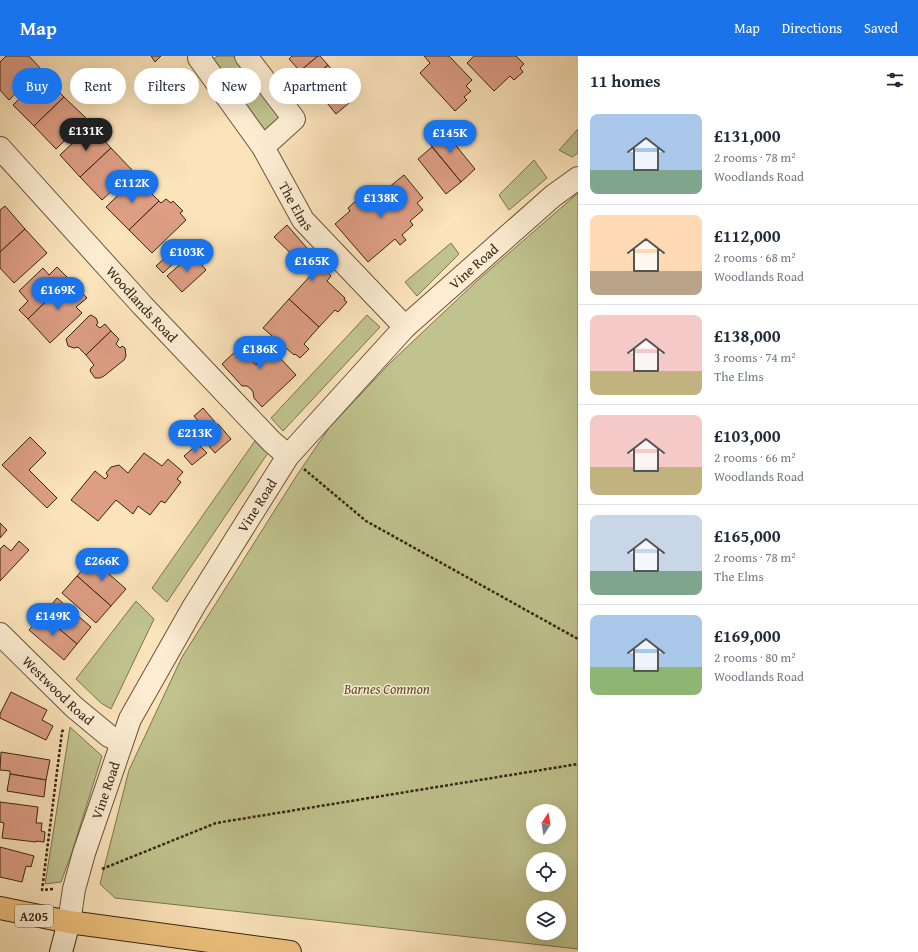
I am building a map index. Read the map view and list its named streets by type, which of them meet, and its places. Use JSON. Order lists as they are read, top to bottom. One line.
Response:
{"streets":{"highway":["A205"],"street":["The Elms","Vine Road","Woodlands Road","Westwood Road"]},"crossings":[["The Elms","Vine Road"],["Vine Road","Woodlands Road"],["Vine Road","Westwood Road"],["Vine Road","A205"]],"parks":["Barnes Common"],"north":"top","page":{"header":"Map","nav":["Map","Directions","Saved"],"heading":"11 homes","chip":["Buy","Rent","Filters","New","Apartment"],"list":[{"name":"£131,000","note":"2 rooms · 78 m² · Woodlands Road"},{"name":"£112,000","note":"2 rooms · 68 m² · Woodlands Road"},{"name":"£138,000","note":"3 rooms · 74 m² · The Elms"},{"name":"£103,000","note":"2 rooms · 66 m² · Woodlands Road"},{"name":"£165,000","note":"2 rooms · 78 m² · The Elms"},{"name":"£169,000","note":"2 rooms · 80 m² · Woodlands Road"}],"price":["£131K","£145K","£112K","£138K","£103K","£165K","£169K","£186K","£213K","£266K","£149K"]}}
